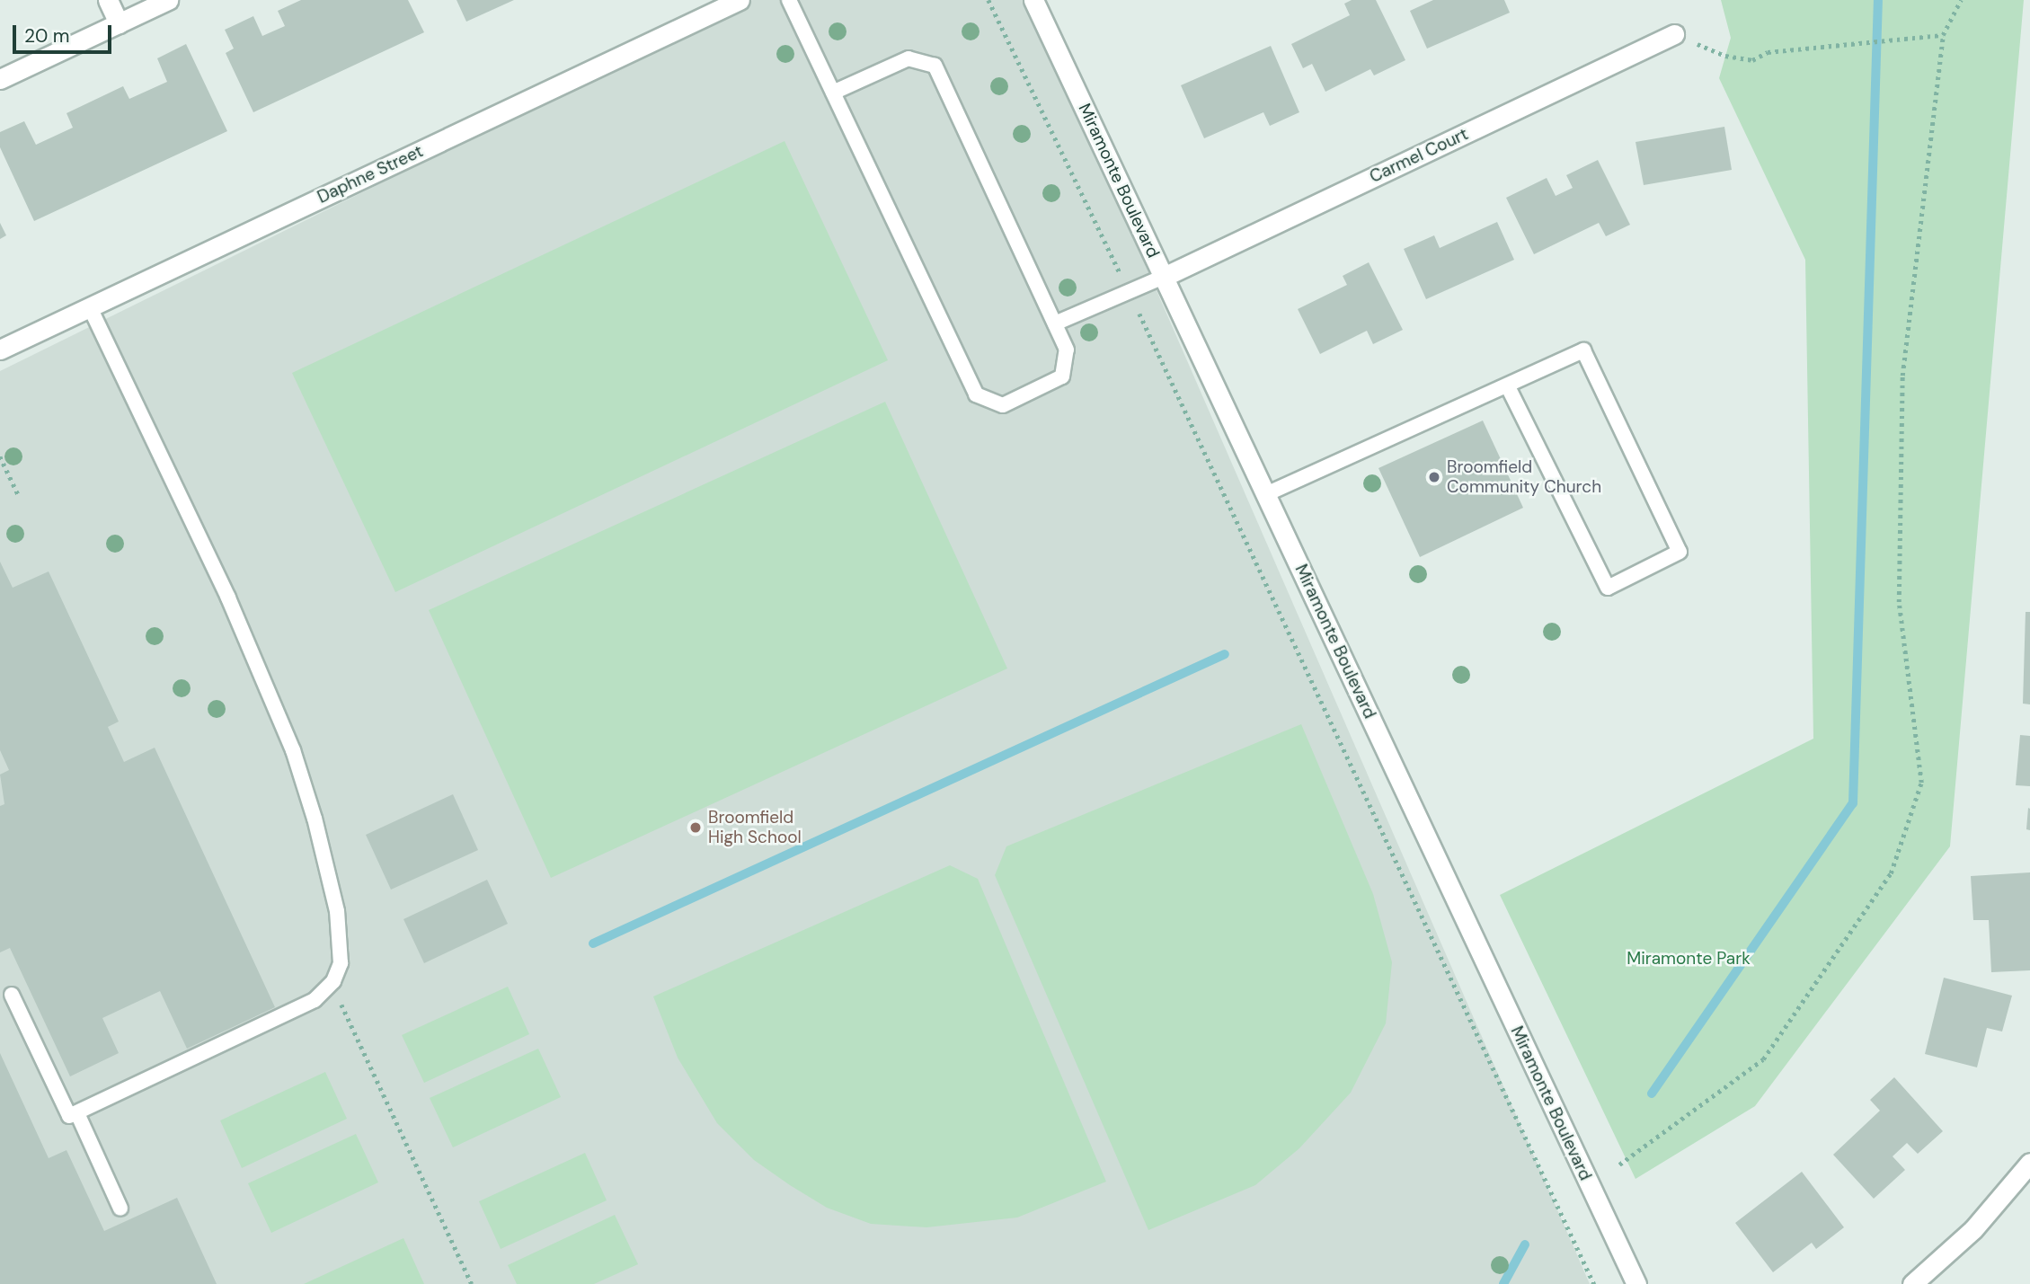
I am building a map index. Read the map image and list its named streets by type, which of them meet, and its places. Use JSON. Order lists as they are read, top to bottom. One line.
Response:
{"streets":{"street":["Carmel Court","Daphne Street","Miramonte Boulevard"]},"crossings":[["Carmel Court","Miramonte Boulevard"]],"parks":["Miramonte Park"],"places":["Broomfield Community Church","Broomfield High School"],"scale_bar":"20 m"}
